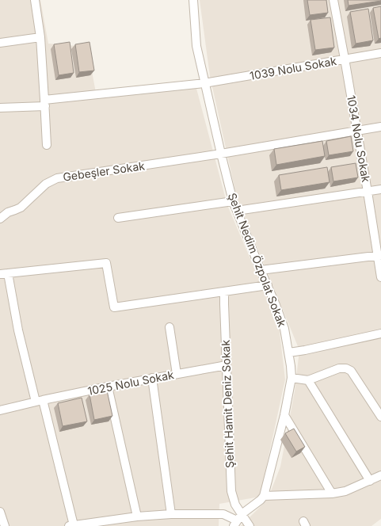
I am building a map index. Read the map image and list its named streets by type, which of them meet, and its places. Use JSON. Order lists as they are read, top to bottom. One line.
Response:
{"streets":{"street":["1039 Nolu Sokak","1034 Nolu Sokak","Gebeşler Sokak","Şehit Nedim Özpolat Sokak","1025 Nolu Sokak","Şehit Hamit Deniz Sokak"]},"crossings":[["1039 Nolu Sokak","1034 Nolu Sokak"],["1039 Nolu Sokak","Şehit Nedim Özpolat Sokak"],["1034 Nolu Sokak","Gebeşler Sokak"],["Gebeşler Sokak","Şehit Nedim Özpolat Sokak"],["1025 Nolu Sokak","Şehit Hamit Deniz Sokak"]]}
